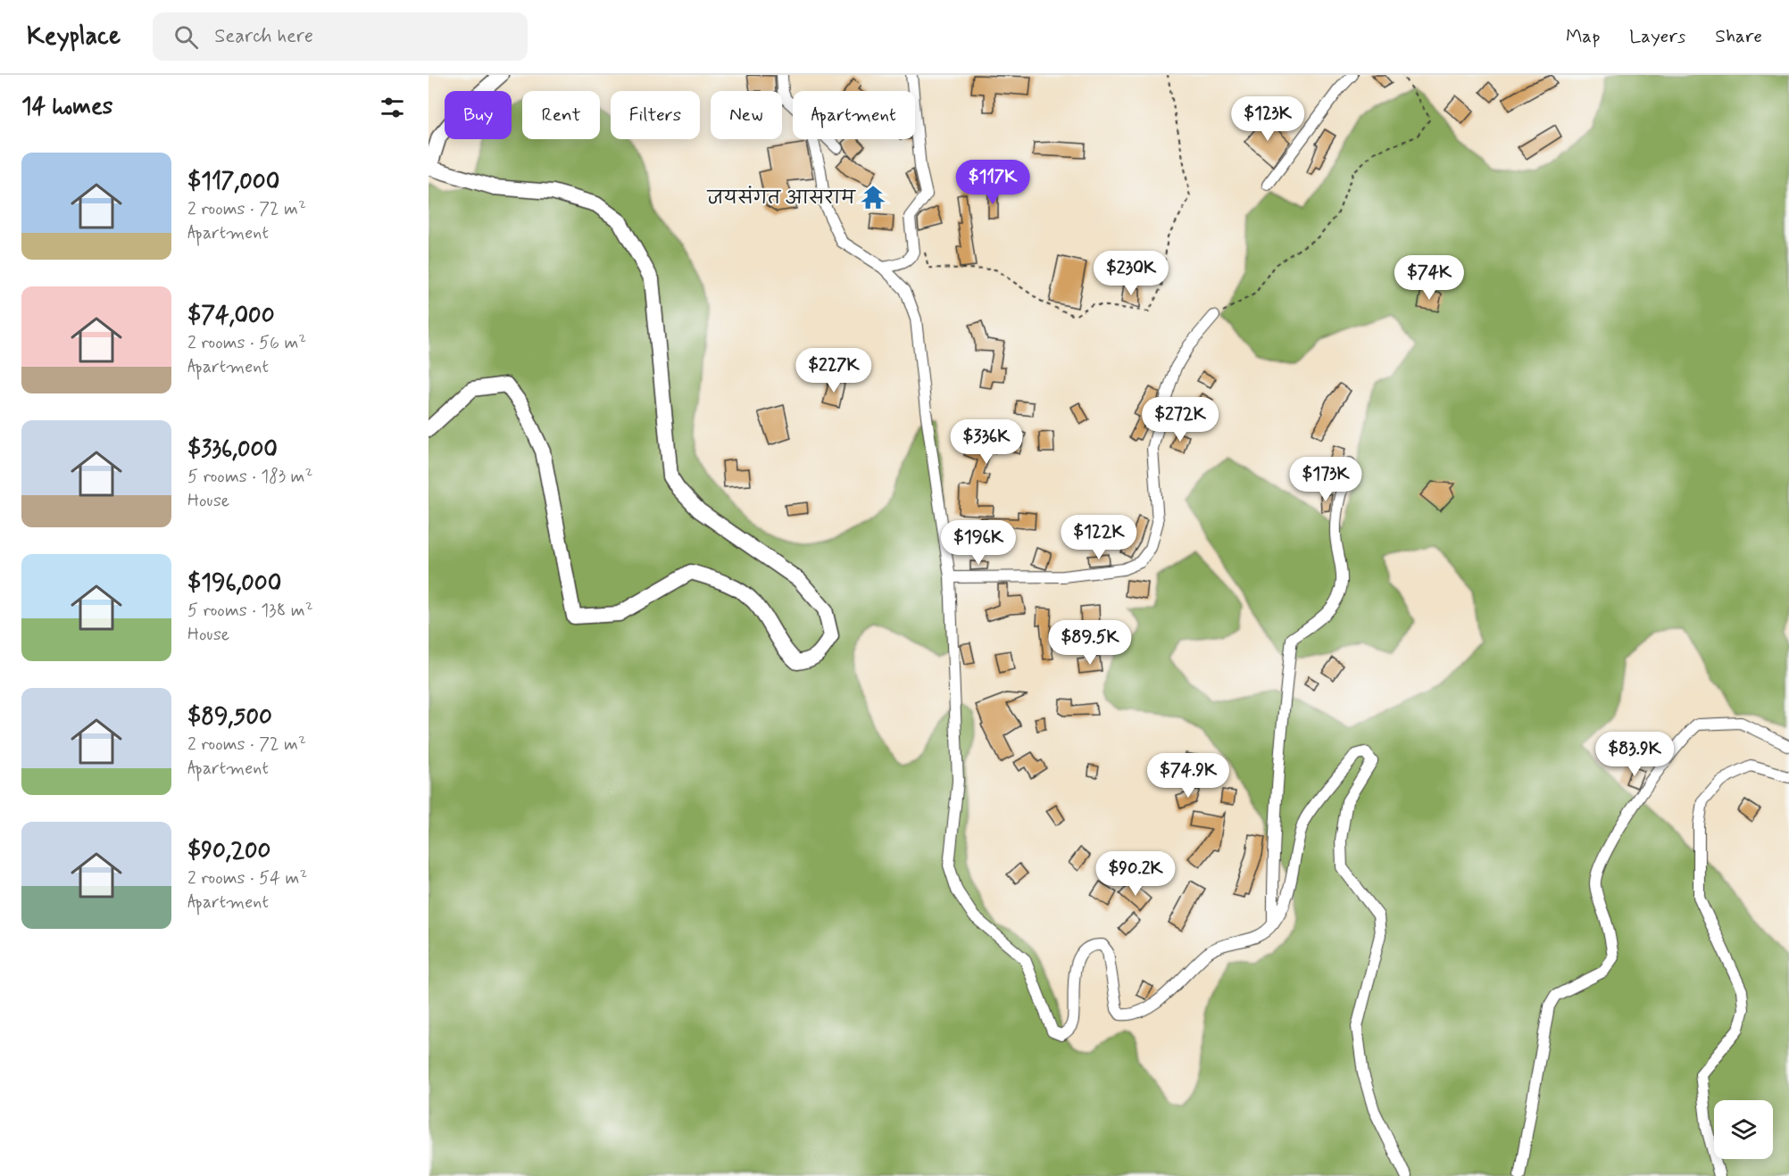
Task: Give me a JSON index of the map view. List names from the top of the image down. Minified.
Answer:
{"places":{"temple":["जयसंगत आसराम"]},"page":{"header":"Keyplace","search":"Search here","nav":["Map","Layers","Share"],"heading":"14 homes","chip":["Buy","Rent","Filters","New","Apartment"],"price":["$123K","$117K","$230K","$74K","$227K","$272K","$336K","$173K","$122K","$196K","$89.5K","$83.9K","$74.9K","$90.2K"],"list":[{"name":"$117,000","note":"2 rooms · 72 m² · Apartment"},{"name":"$74,000","note":"2 rooms · 56 m² · Apartment"},{"name":"$336,000","note":"5 rooms · 183 m² · House"},{"name":"$196,000","note":"5 rooms · 138 m² · House"},{"name":"$89,500","note":"2 rooms · 72 m² · Apartment"},{"name":"$90,200","note":"2 rooms · 54 m² · Apartment"}]}}
